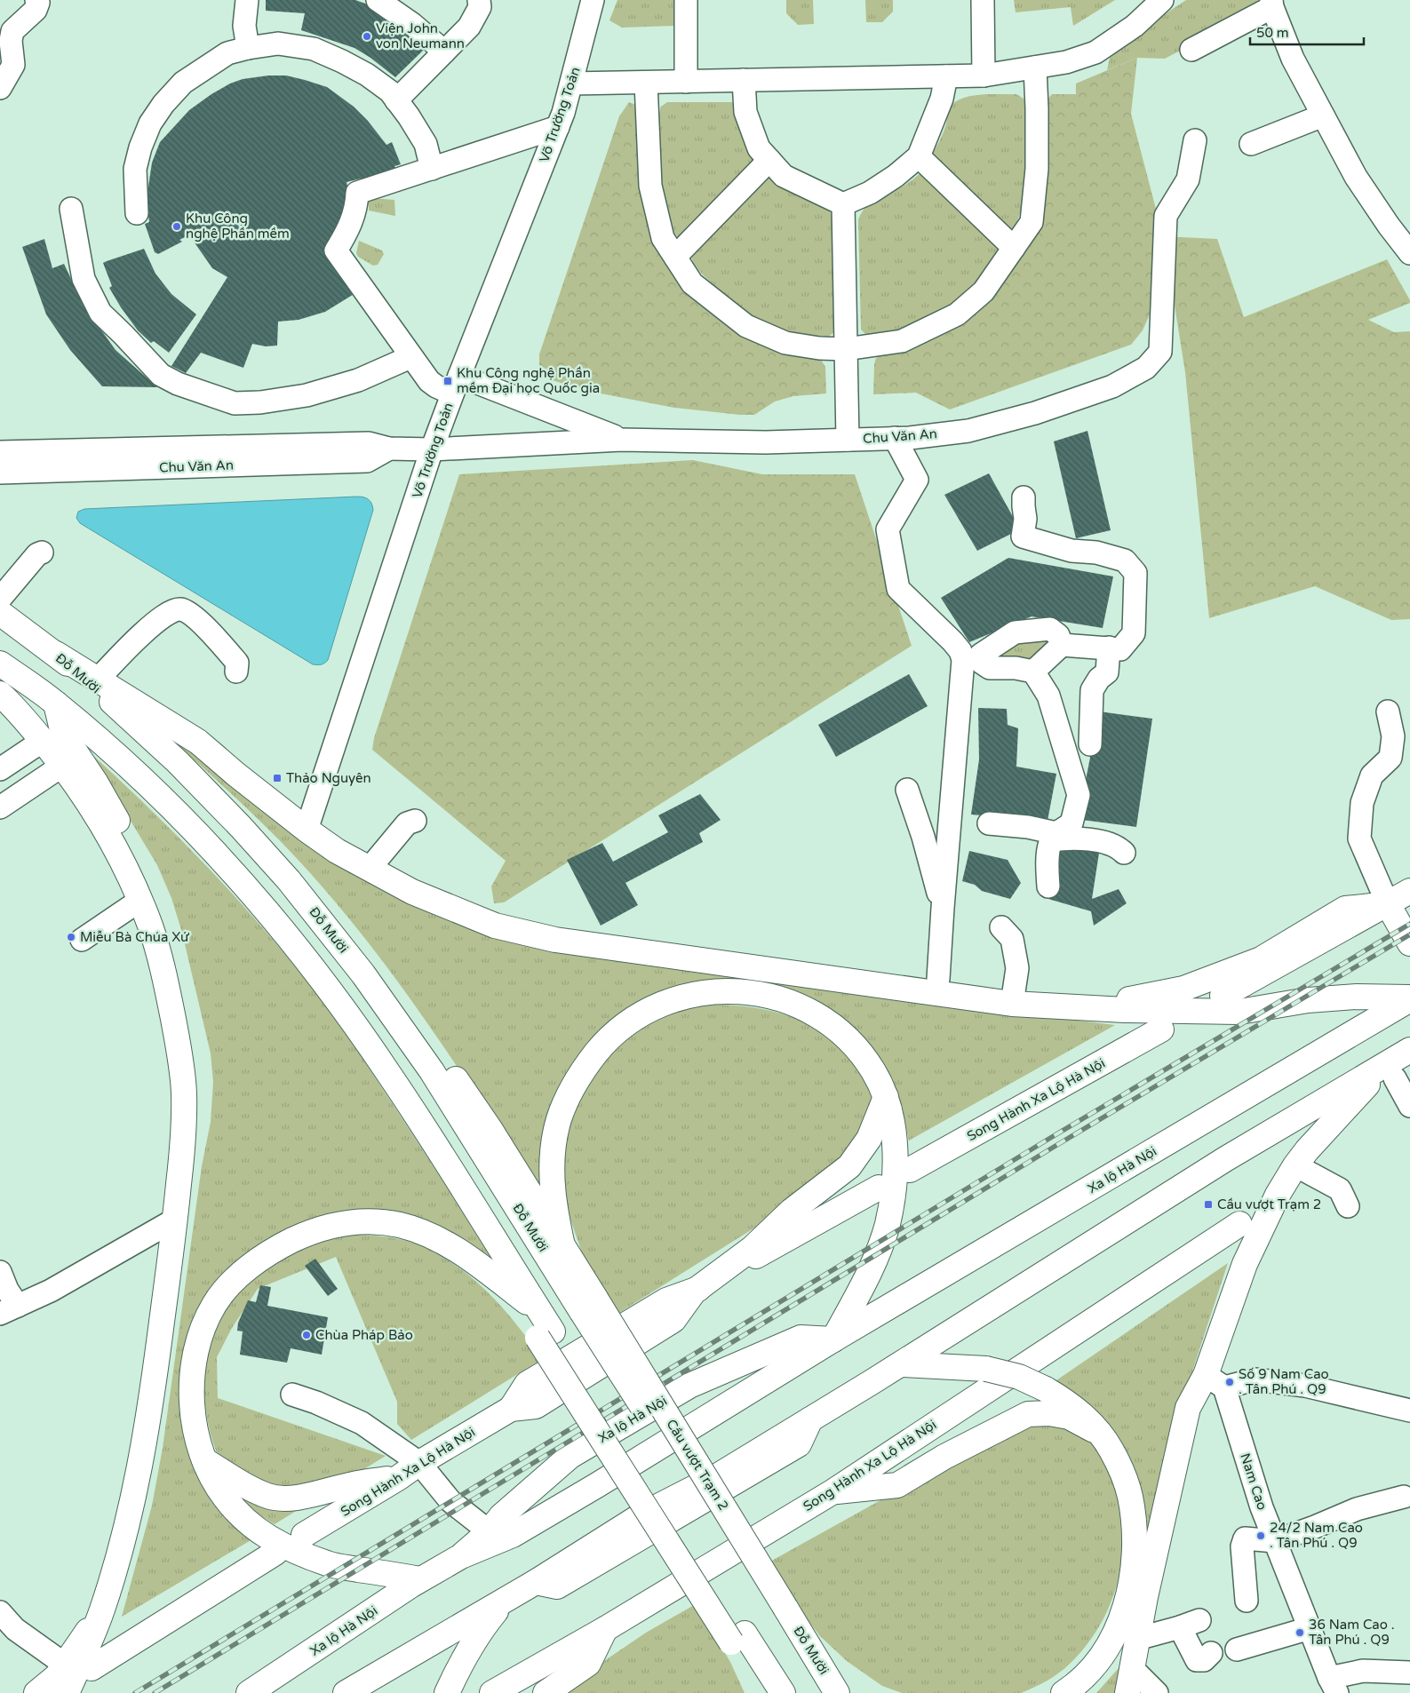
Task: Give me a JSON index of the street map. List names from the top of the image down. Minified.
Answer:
{"streets":{"main road":["Đỗ Mười","Song Hành Xa Lộ Hà Nội","Xa lộ Hà Nội","Cầu vượt Trạm 2"],"street":["Võ Trường Toản","Chu Văn An","Nam Cao"]},"crossings":[["Võ Trường Toản","Chu Văn An"],["Đỗ Mười","Cầu vượt Trạm 2"]],"places":{"other":["Viện John von Neumann","Khu Công nghệ Phần mềm","Miễu Bà Chúa Xứ","Chùa Pháp Bảo","Số 9 Nam Cao . Tân Phú . Q9","24/2 Nam Cao . Tân Phú . Q9","36 Nam Cao . Tân Phú . Q9"],"transit":["Khu Công nghệ Phần mềm Đại học Quốc gia","Thảo Nguyên","Cầu vượt Trạm 2"]},"scale_bar":"50 m"}
